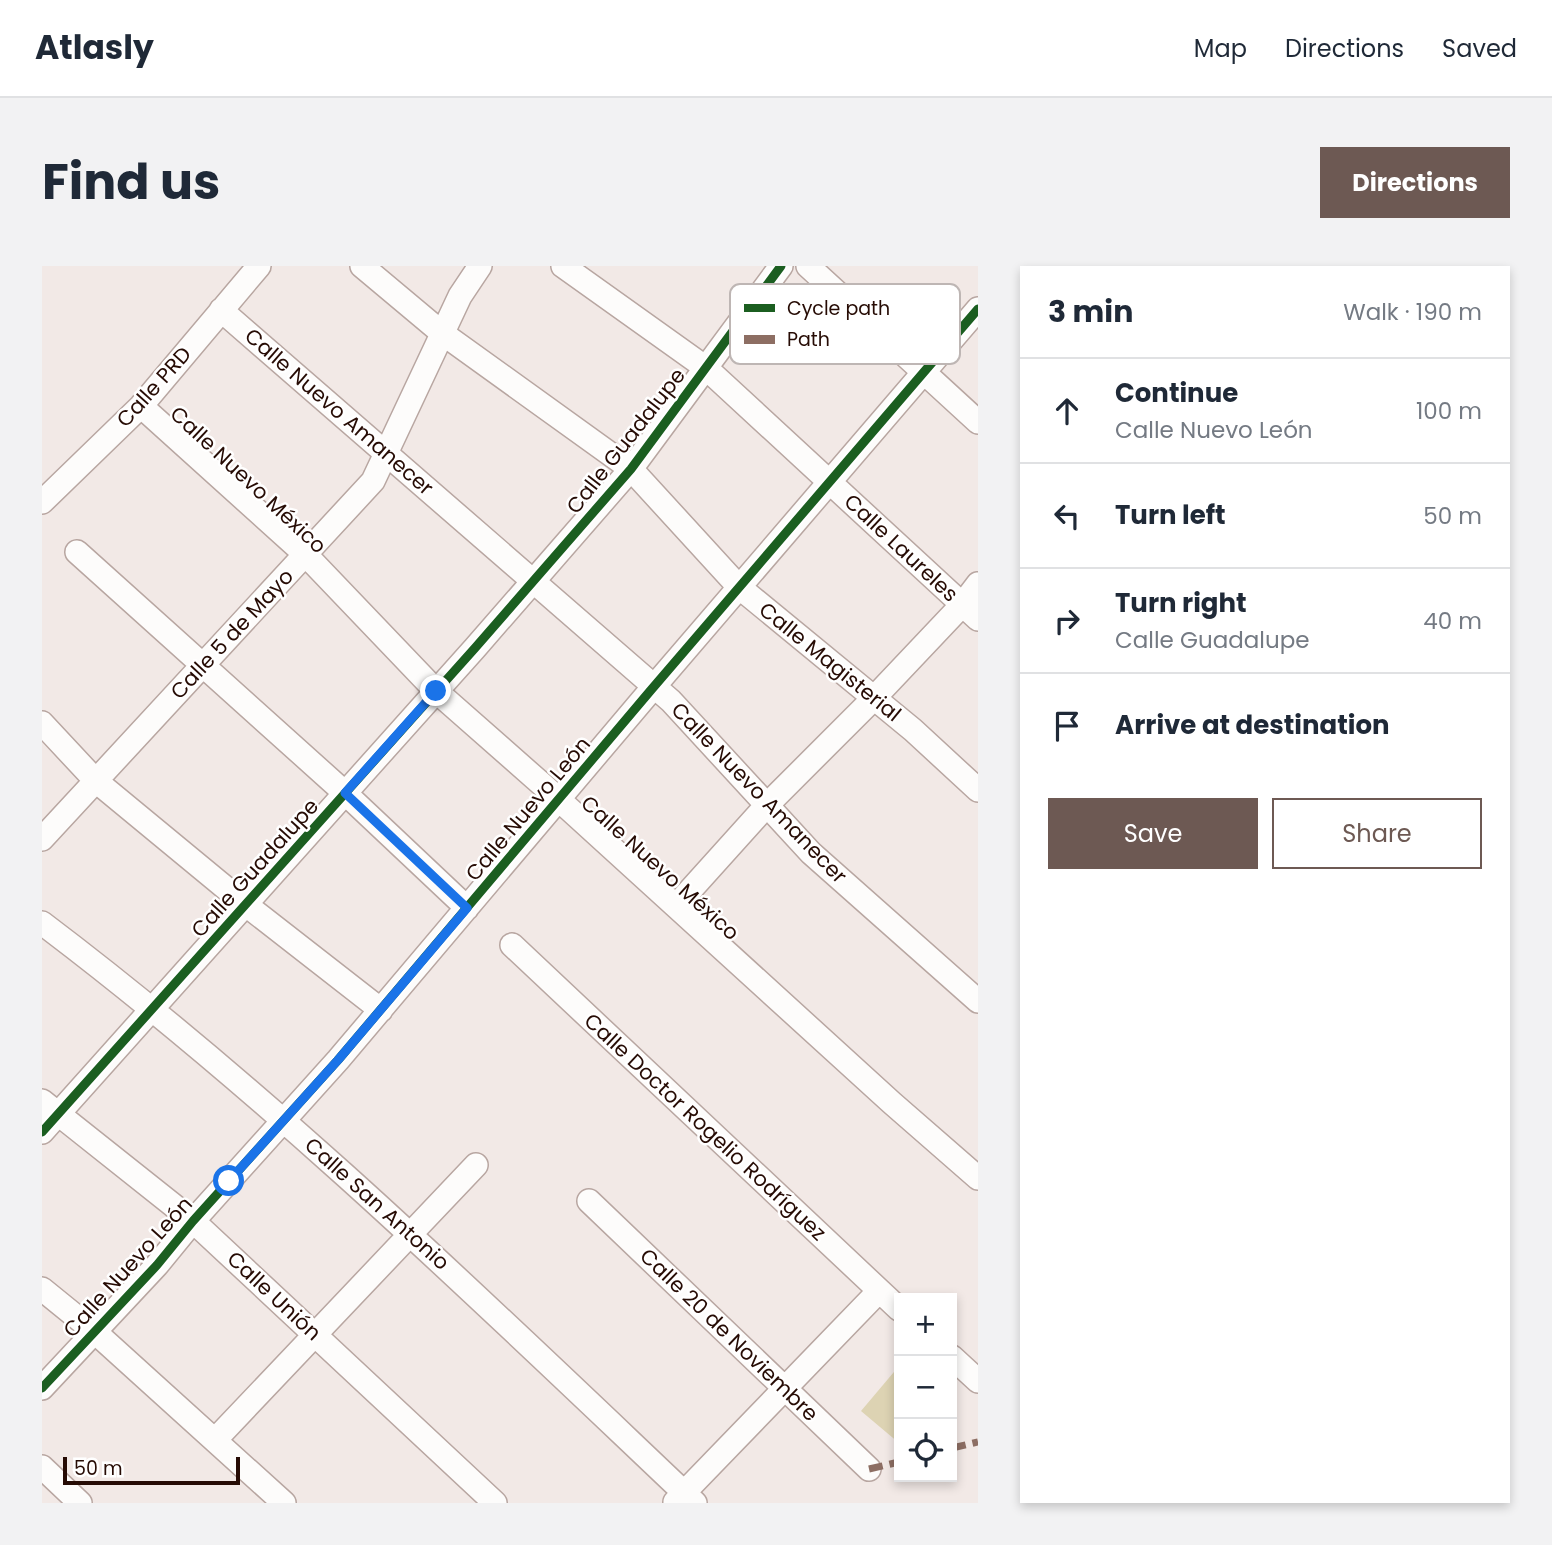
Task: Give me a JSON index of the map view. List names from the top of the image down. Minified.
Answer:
{"streets":{"street":["Calle PRD","Calle Nuevo Amanecer","Calle Guadalupe","Calle Nuevo México","Calle Laureles","Calle 5 de Mayo","Calle Magisterial","Calle Nuevo León","Calle Doctor Rogelio Rodríguez","Calle San Antonio","Calle Unión","Calle 20 de Noviembre"]},"crossings":[["Calle PRD","Calle Nuevo Amanecer"],["Calle PRD","Calle Nuevo México"],["Calle Nuevo Amanecer","Calle Guadalupe"],["Calle Nuevo Amanecer","Calle 5 de Mayo"],["Calle Nuevo Amanecer","Calle Nuevo León"],["Calle Guadalupe","Calle Nuevo México"],["Calle Guadalupe","Calle Laureles"],["Calle Guadalupe","Calle Magisterial"],["Calle Guadalupe","Calle San Antonio"],["Calle Guadalupe","Calle Unión"],["Calle Nuevo México","Calle 5 de Mayo"],["Calle Nuevo México","Calle Nuevo León"],["Calle Laureles","Calle Nuevo León"],["Calle 5 de Mayo","Calle Magisterial"],["Calle Magisterial","Calle Nuevo León"],["Calle Nuevo León","Calle San Antonio"],["Calle Nuevo León","Calle Unión"]],"legend":["Cycle path","Path"],"scale_bar":"50 m","page":{"header":"Atlasly","nav":["Map","Directions","Saved"],"title":"Find us","buttons":["Directions",["Save","Share"]],"heading":["3 min","Walk · 190 m"],"list":[["Continue","Calle Nuevo León","100 m"],["Turn left","50 m"],["Turn right","Calle Guadalupe","40 m"],"Arrive at destination"],"map_buttons":["+","−"],"scale":"50 m"}}
